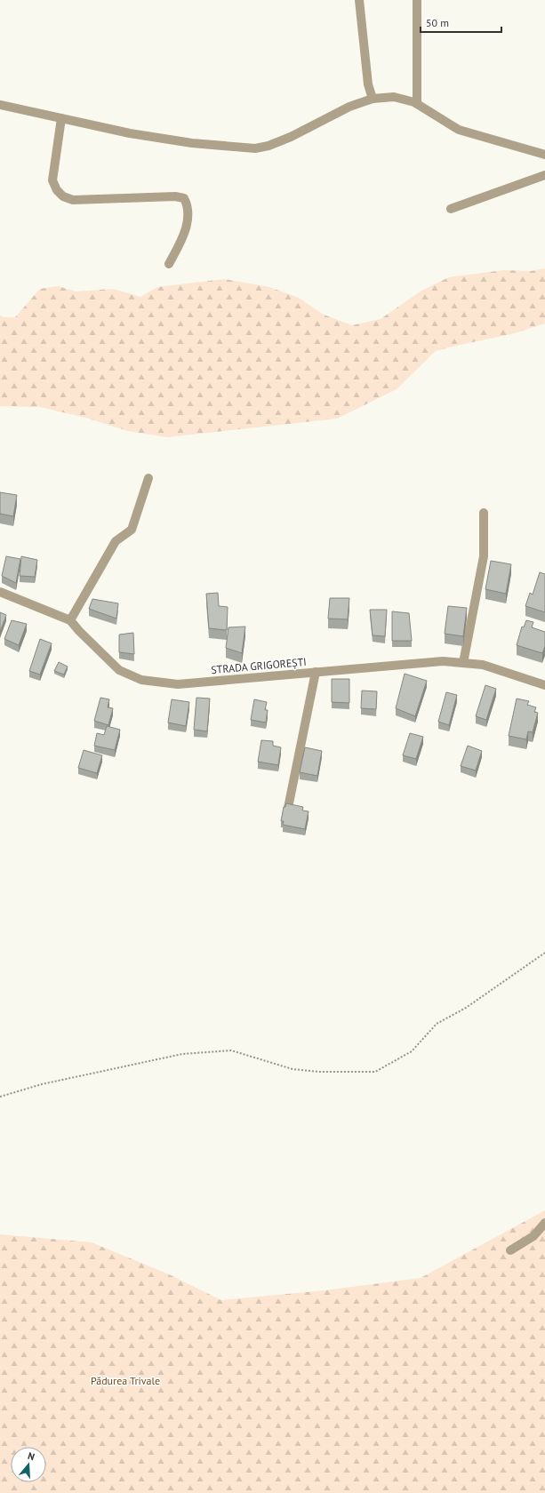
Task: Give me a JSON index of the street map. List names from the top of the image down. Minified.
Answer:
{"streets":{"street":["STRADA GRIGOREȘTI"]},"parks":["Pădurea Trivale"],"scale_bar":"50 m","north":"top"}
